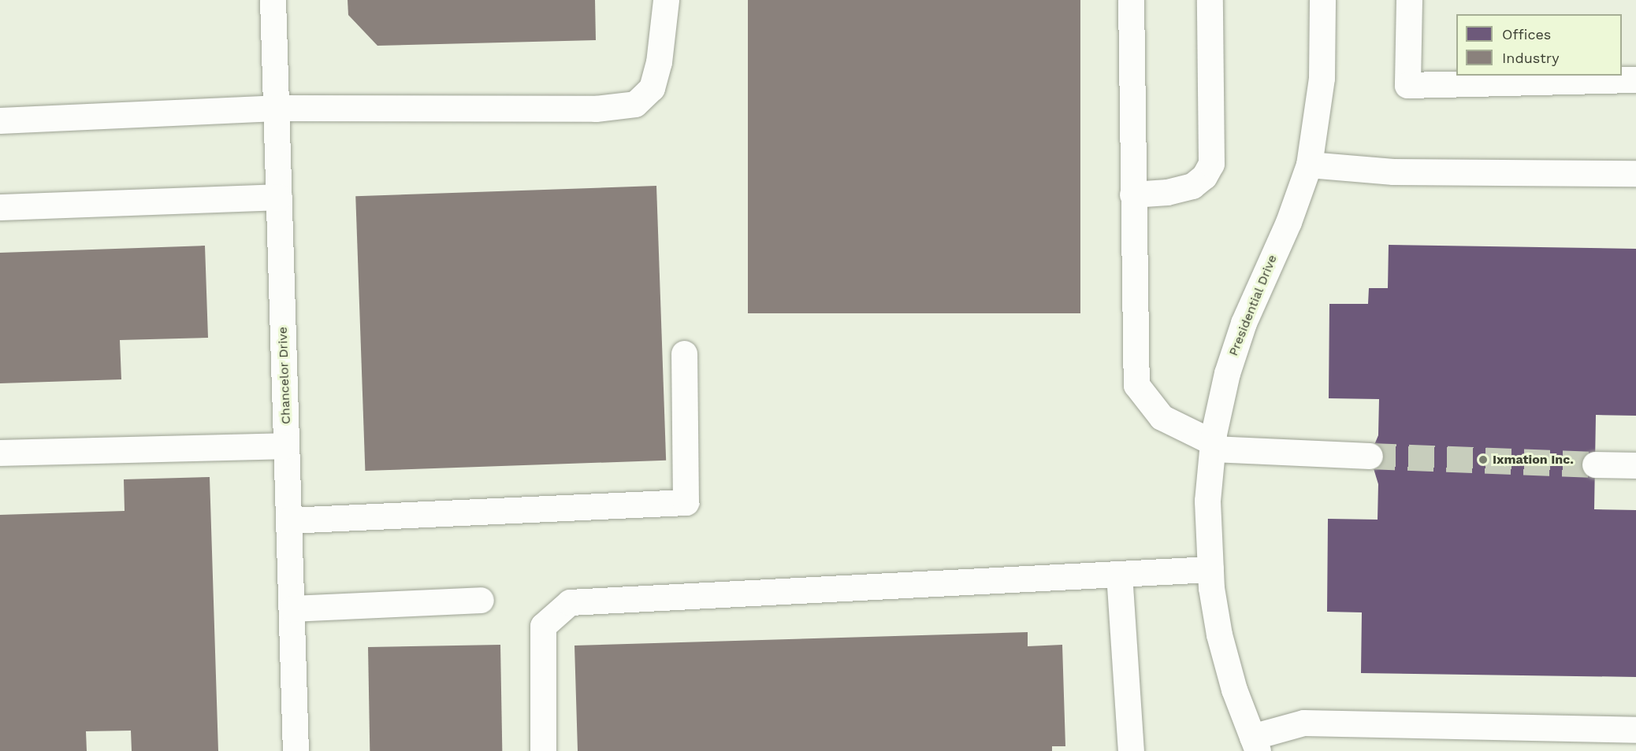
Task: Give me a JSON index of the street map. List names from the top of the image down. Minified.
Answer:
{"streets":{"street":["Presidential Drive","Chancelor Drive"]},"places":["Ixmation Inc."],"legend":["Offices","Industry"]}
